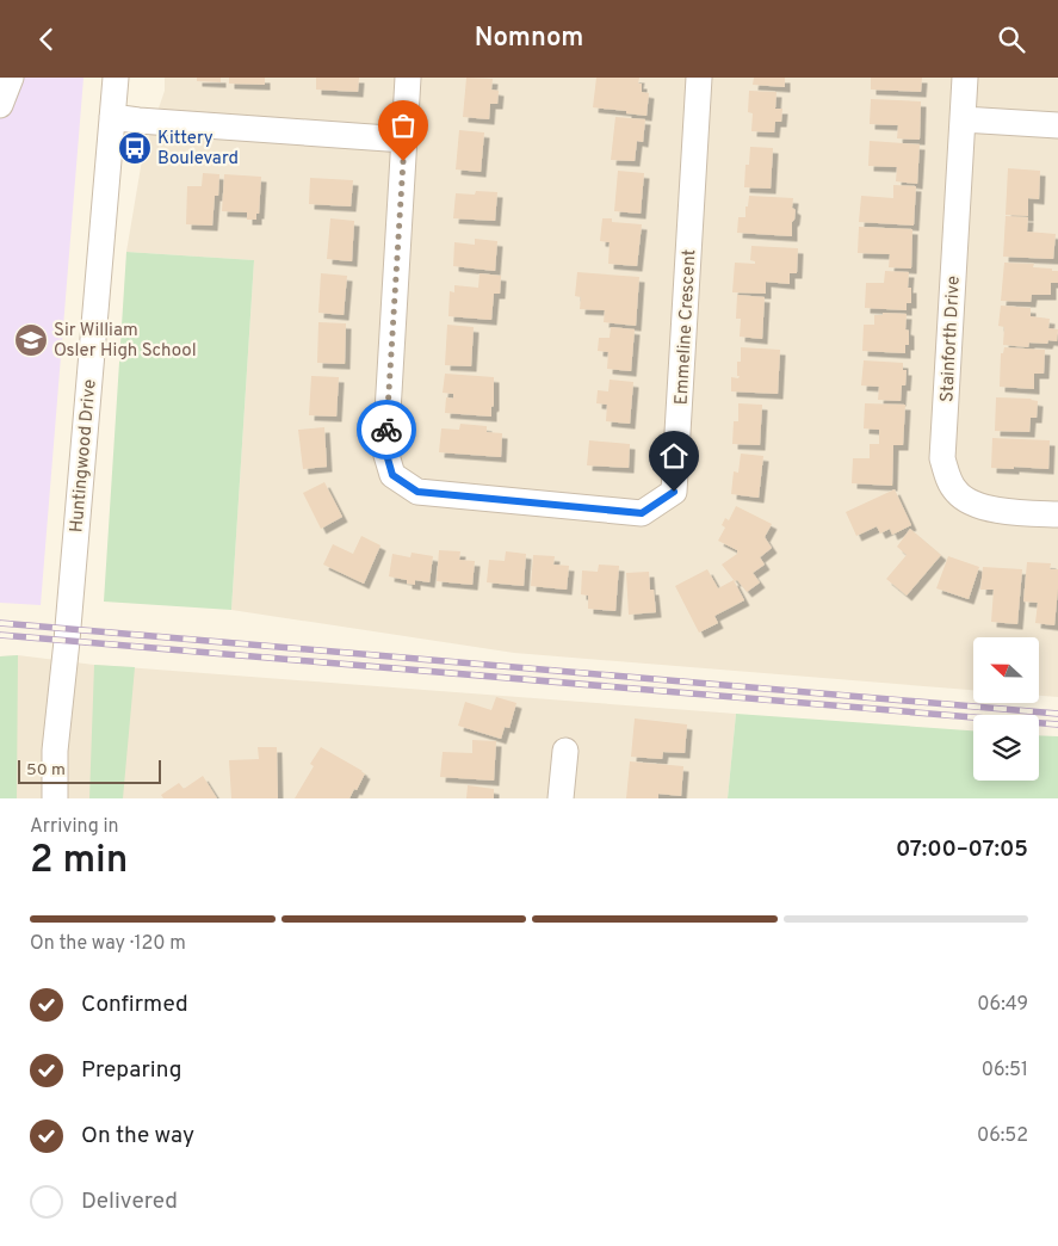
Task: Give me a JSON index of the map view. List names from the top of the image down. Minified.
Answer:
{"streets":{"street":["Emmeline Crescent","Stainforth Drive","Huntingwood Drive"]},"places":{"bus stop":["Kittery Boulevard"],"school or university":["Sir William Osler High School"]},"scale_bar":"50 m","north":"left","page":{"header":"Nomnom","scale":"50 m","heading":["2 min","Arriving in","07:00–07:05"],"bar":"On the way · 120 m","list":[["Confirmed","06:49"],["Preparing","06:51"],["On the way","06:52"],"Delivered"]}}
